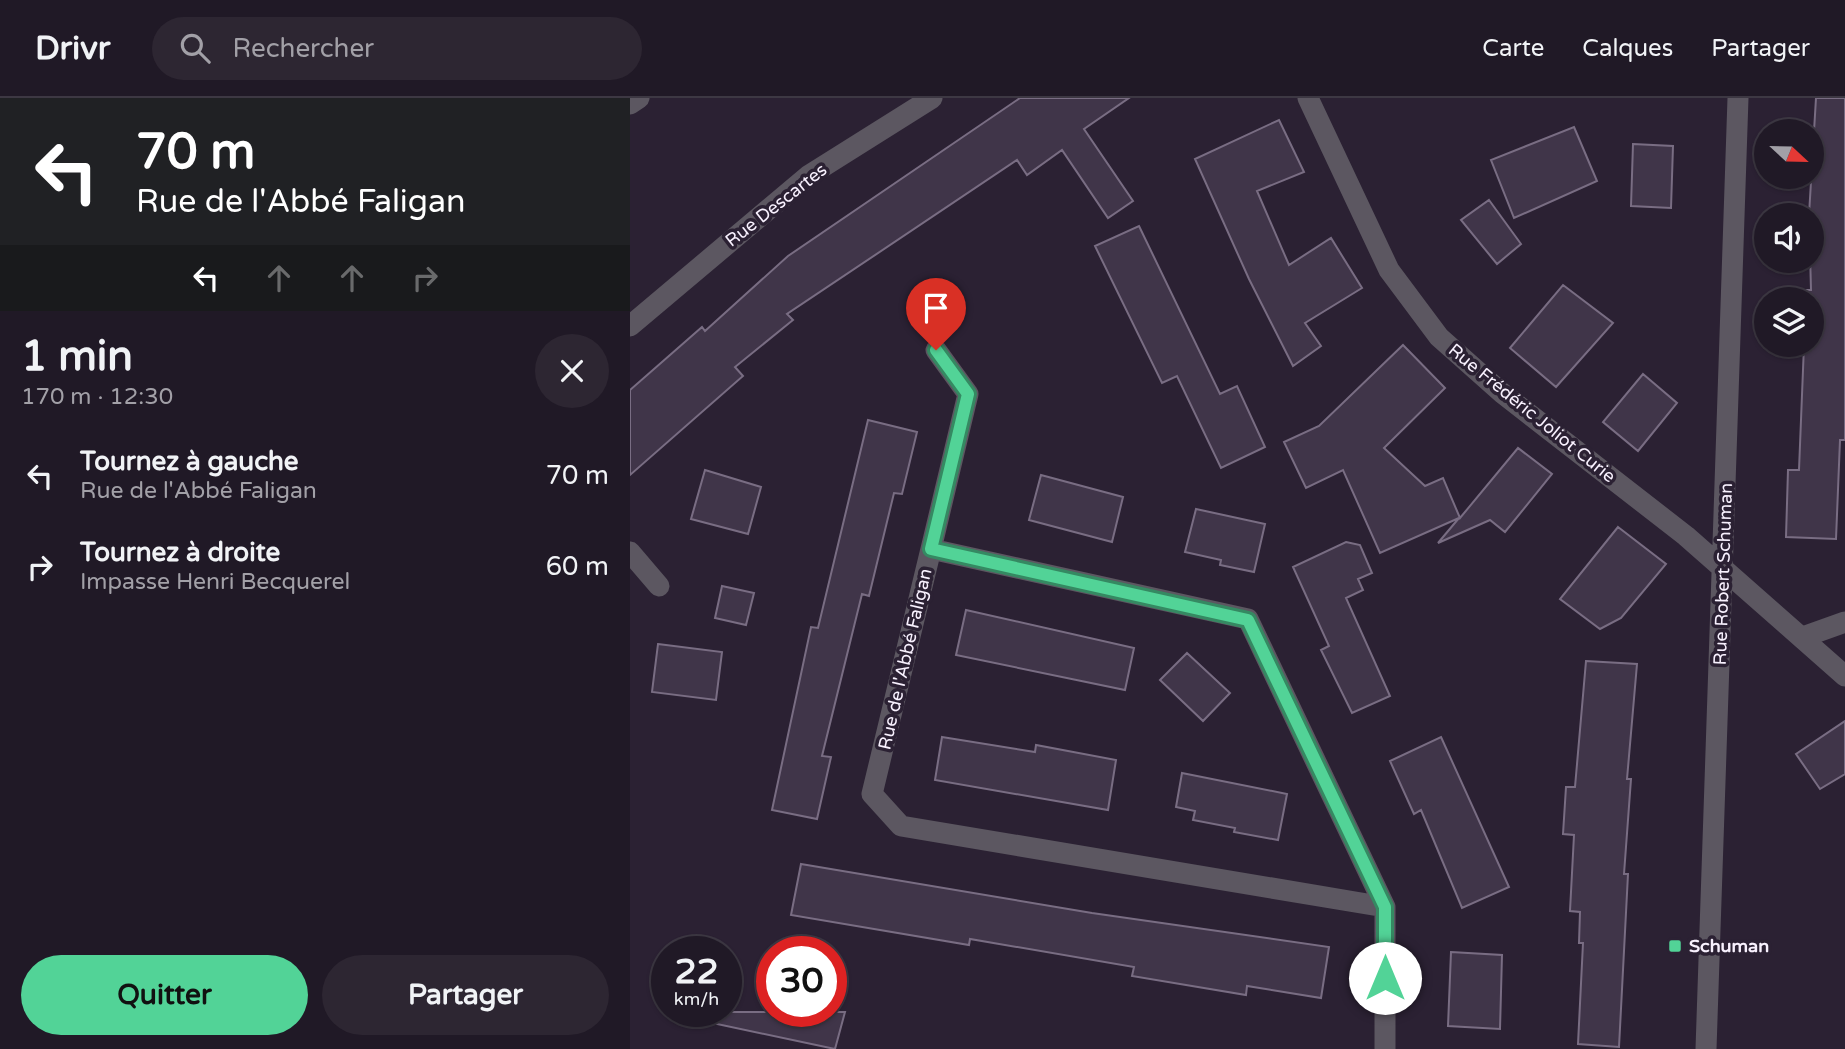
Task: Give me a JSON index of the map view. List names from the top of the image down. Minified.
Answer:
{"streets":{"street":["Rue Descartes","Rue Frédéric Joliot Curie","Rue Robert Schuman","Rue de l'Abbé Faligan"]},"crossings":[["Rue Frédéric Joliot Curie","Rue Robert Schuman"]],"places":{"transit":["Schuman"]},"north":"right","page":{"header":"Drivr","search":"Rechercher","nav":["Carte","Calques","Partager"],"turn":["70 m","Rue de l'Abbé Faligan"],"heading":["1 min","170 m · 12:30"],"list":[{"name":"Tournez à gauche","note":"Rue de l'Abbé Faligan","value":"70 m"},{"name":"Tournez à droite","note":"Impasse Henri Becquerel","value":"60 m"}],"speed":"22 km/h","limit":"30","buttons":["Quitter","Partager"]}}
